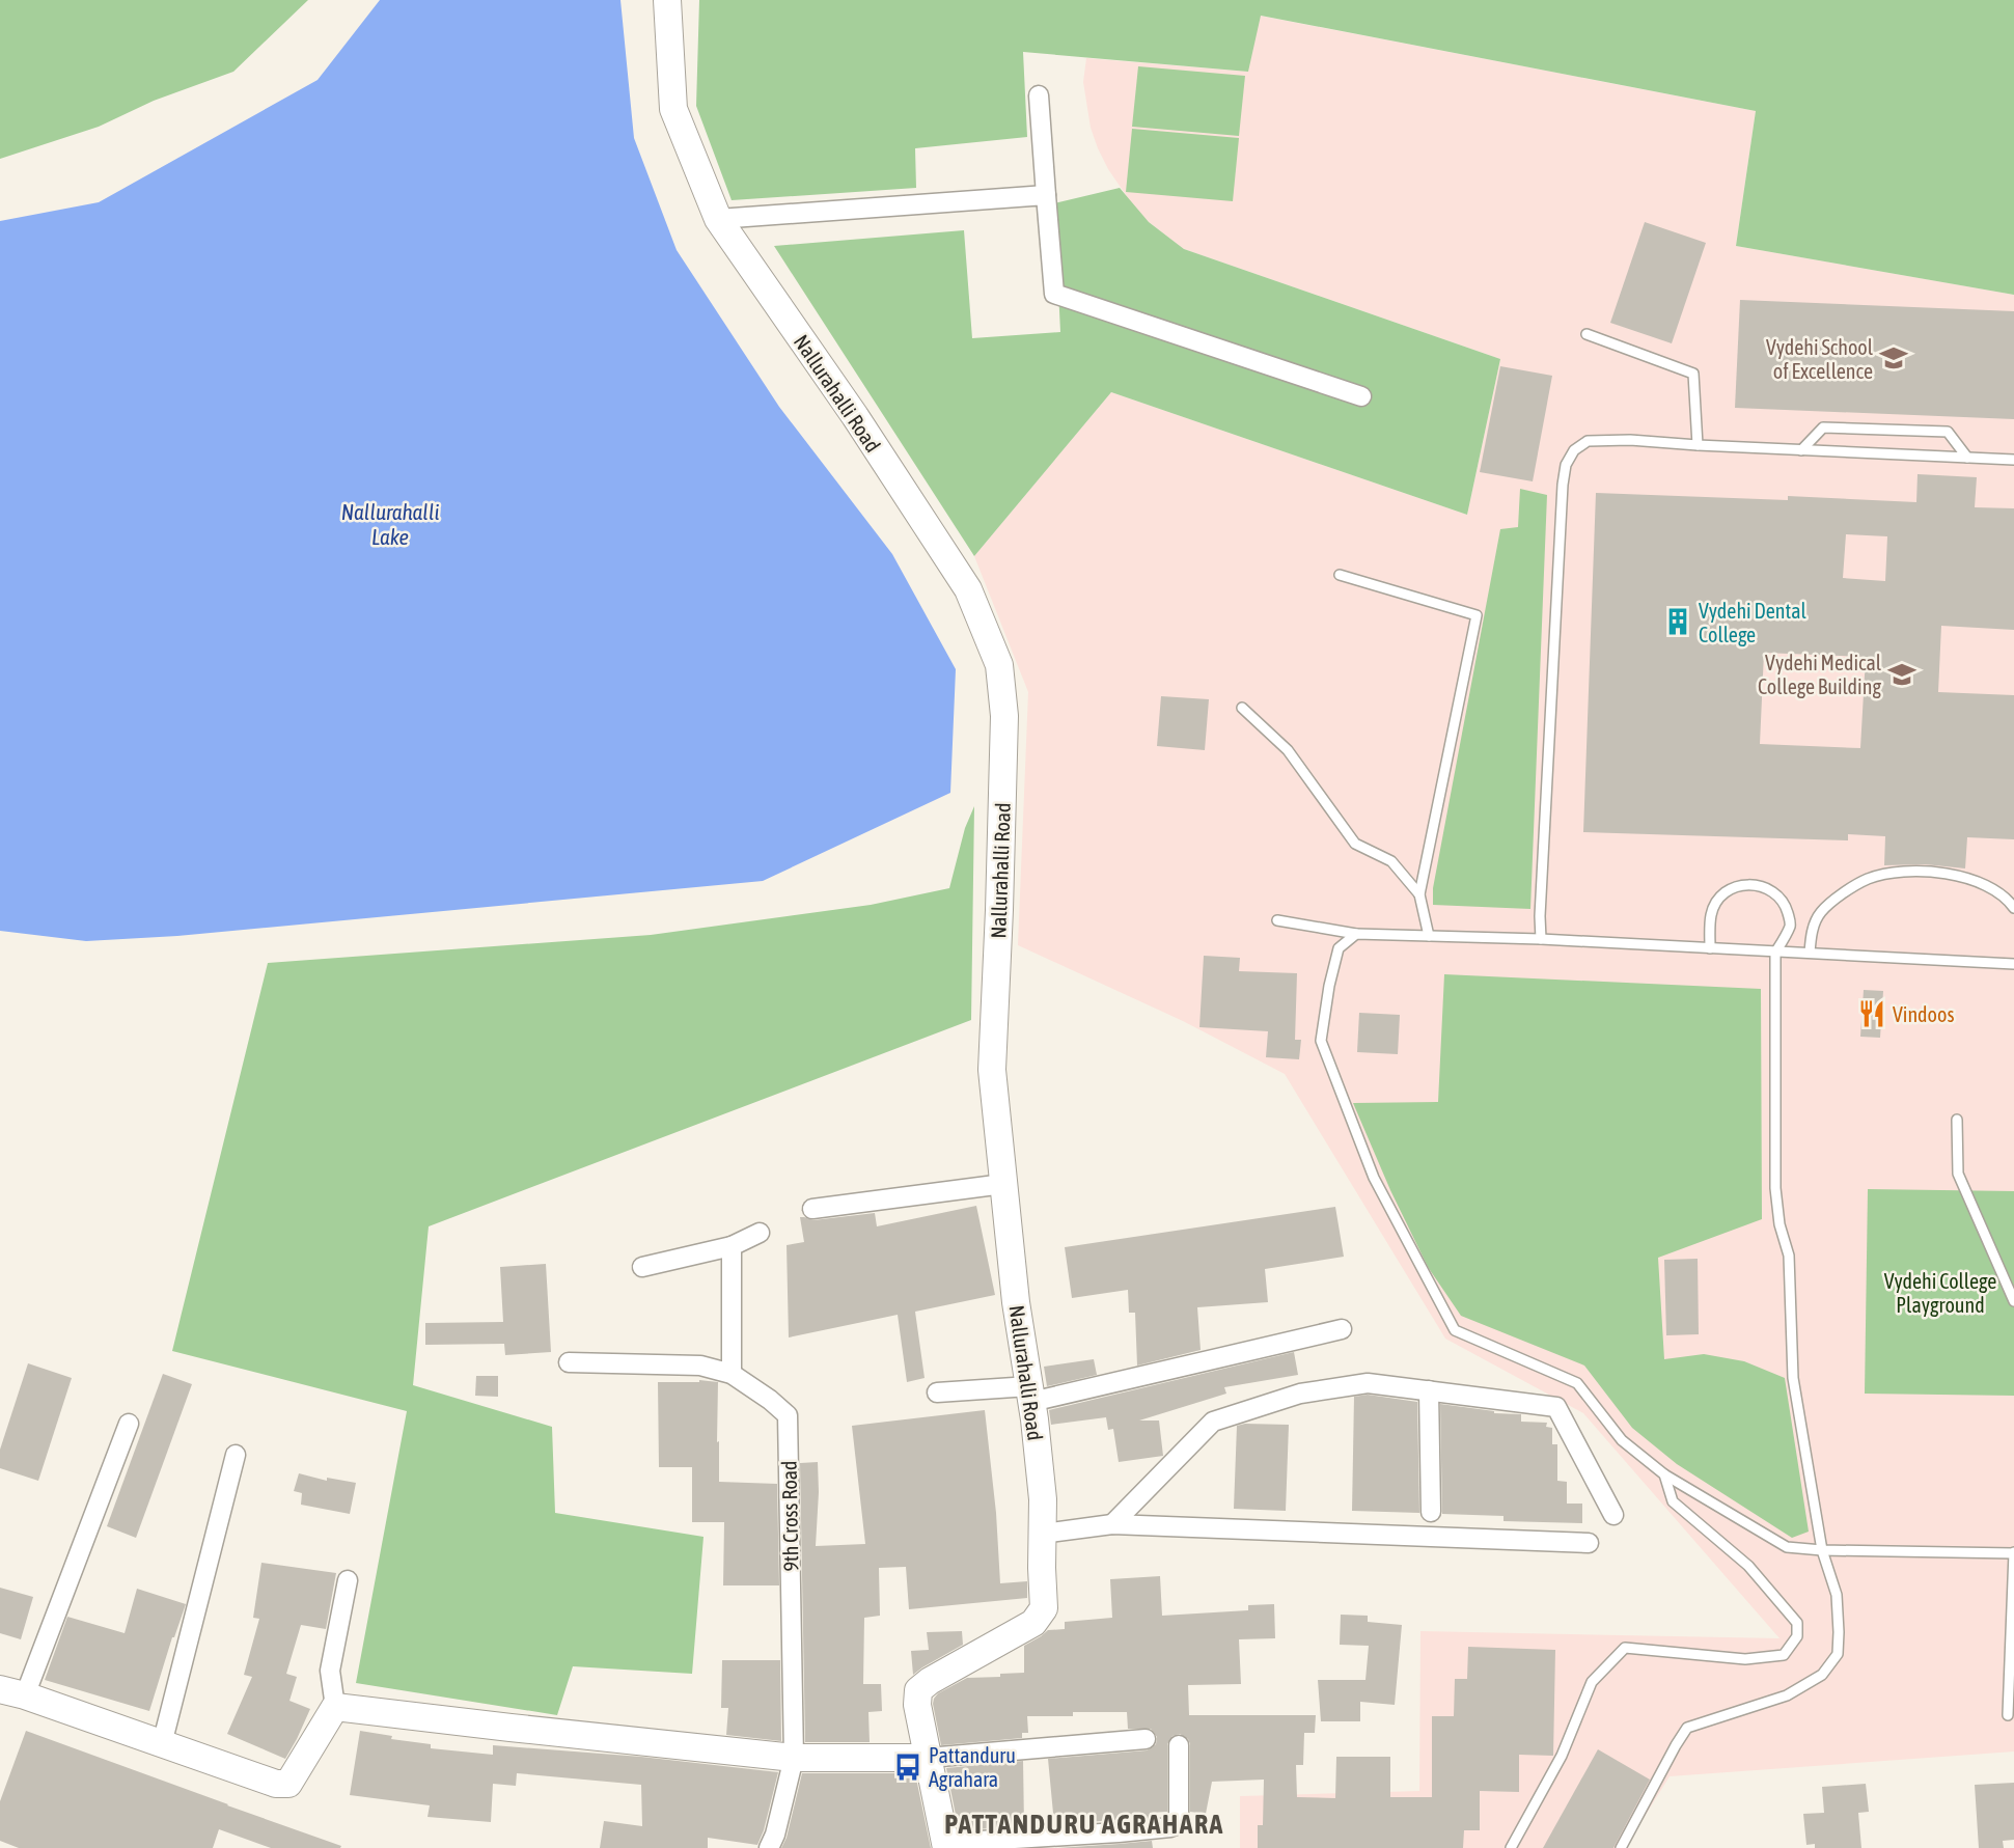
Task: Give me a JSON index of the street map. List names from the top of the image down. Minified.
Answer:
{"streets":{"street":["Nallurahalli Road","9th Cross Road"]},"districts":["PATTANDURU AGRAHARA"],"water":["Nallurahalli Lake"],"parks":["Vydehi College Playground"],"places":{"school or university":["Vydehi School of Excellence","Vydehi Medical College Building"],"building":["Vydehi Dental College"],"restaurant":["Vindoos"],"bus stop":["Pattanduru Agrahara"]}}
